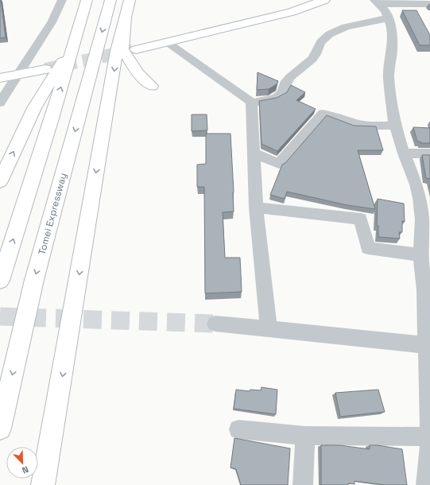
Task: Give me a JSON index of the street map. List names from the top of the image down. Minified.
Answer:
{"streets":{"main road":["Tomei Expressway"]},"north":"bottom right"}
